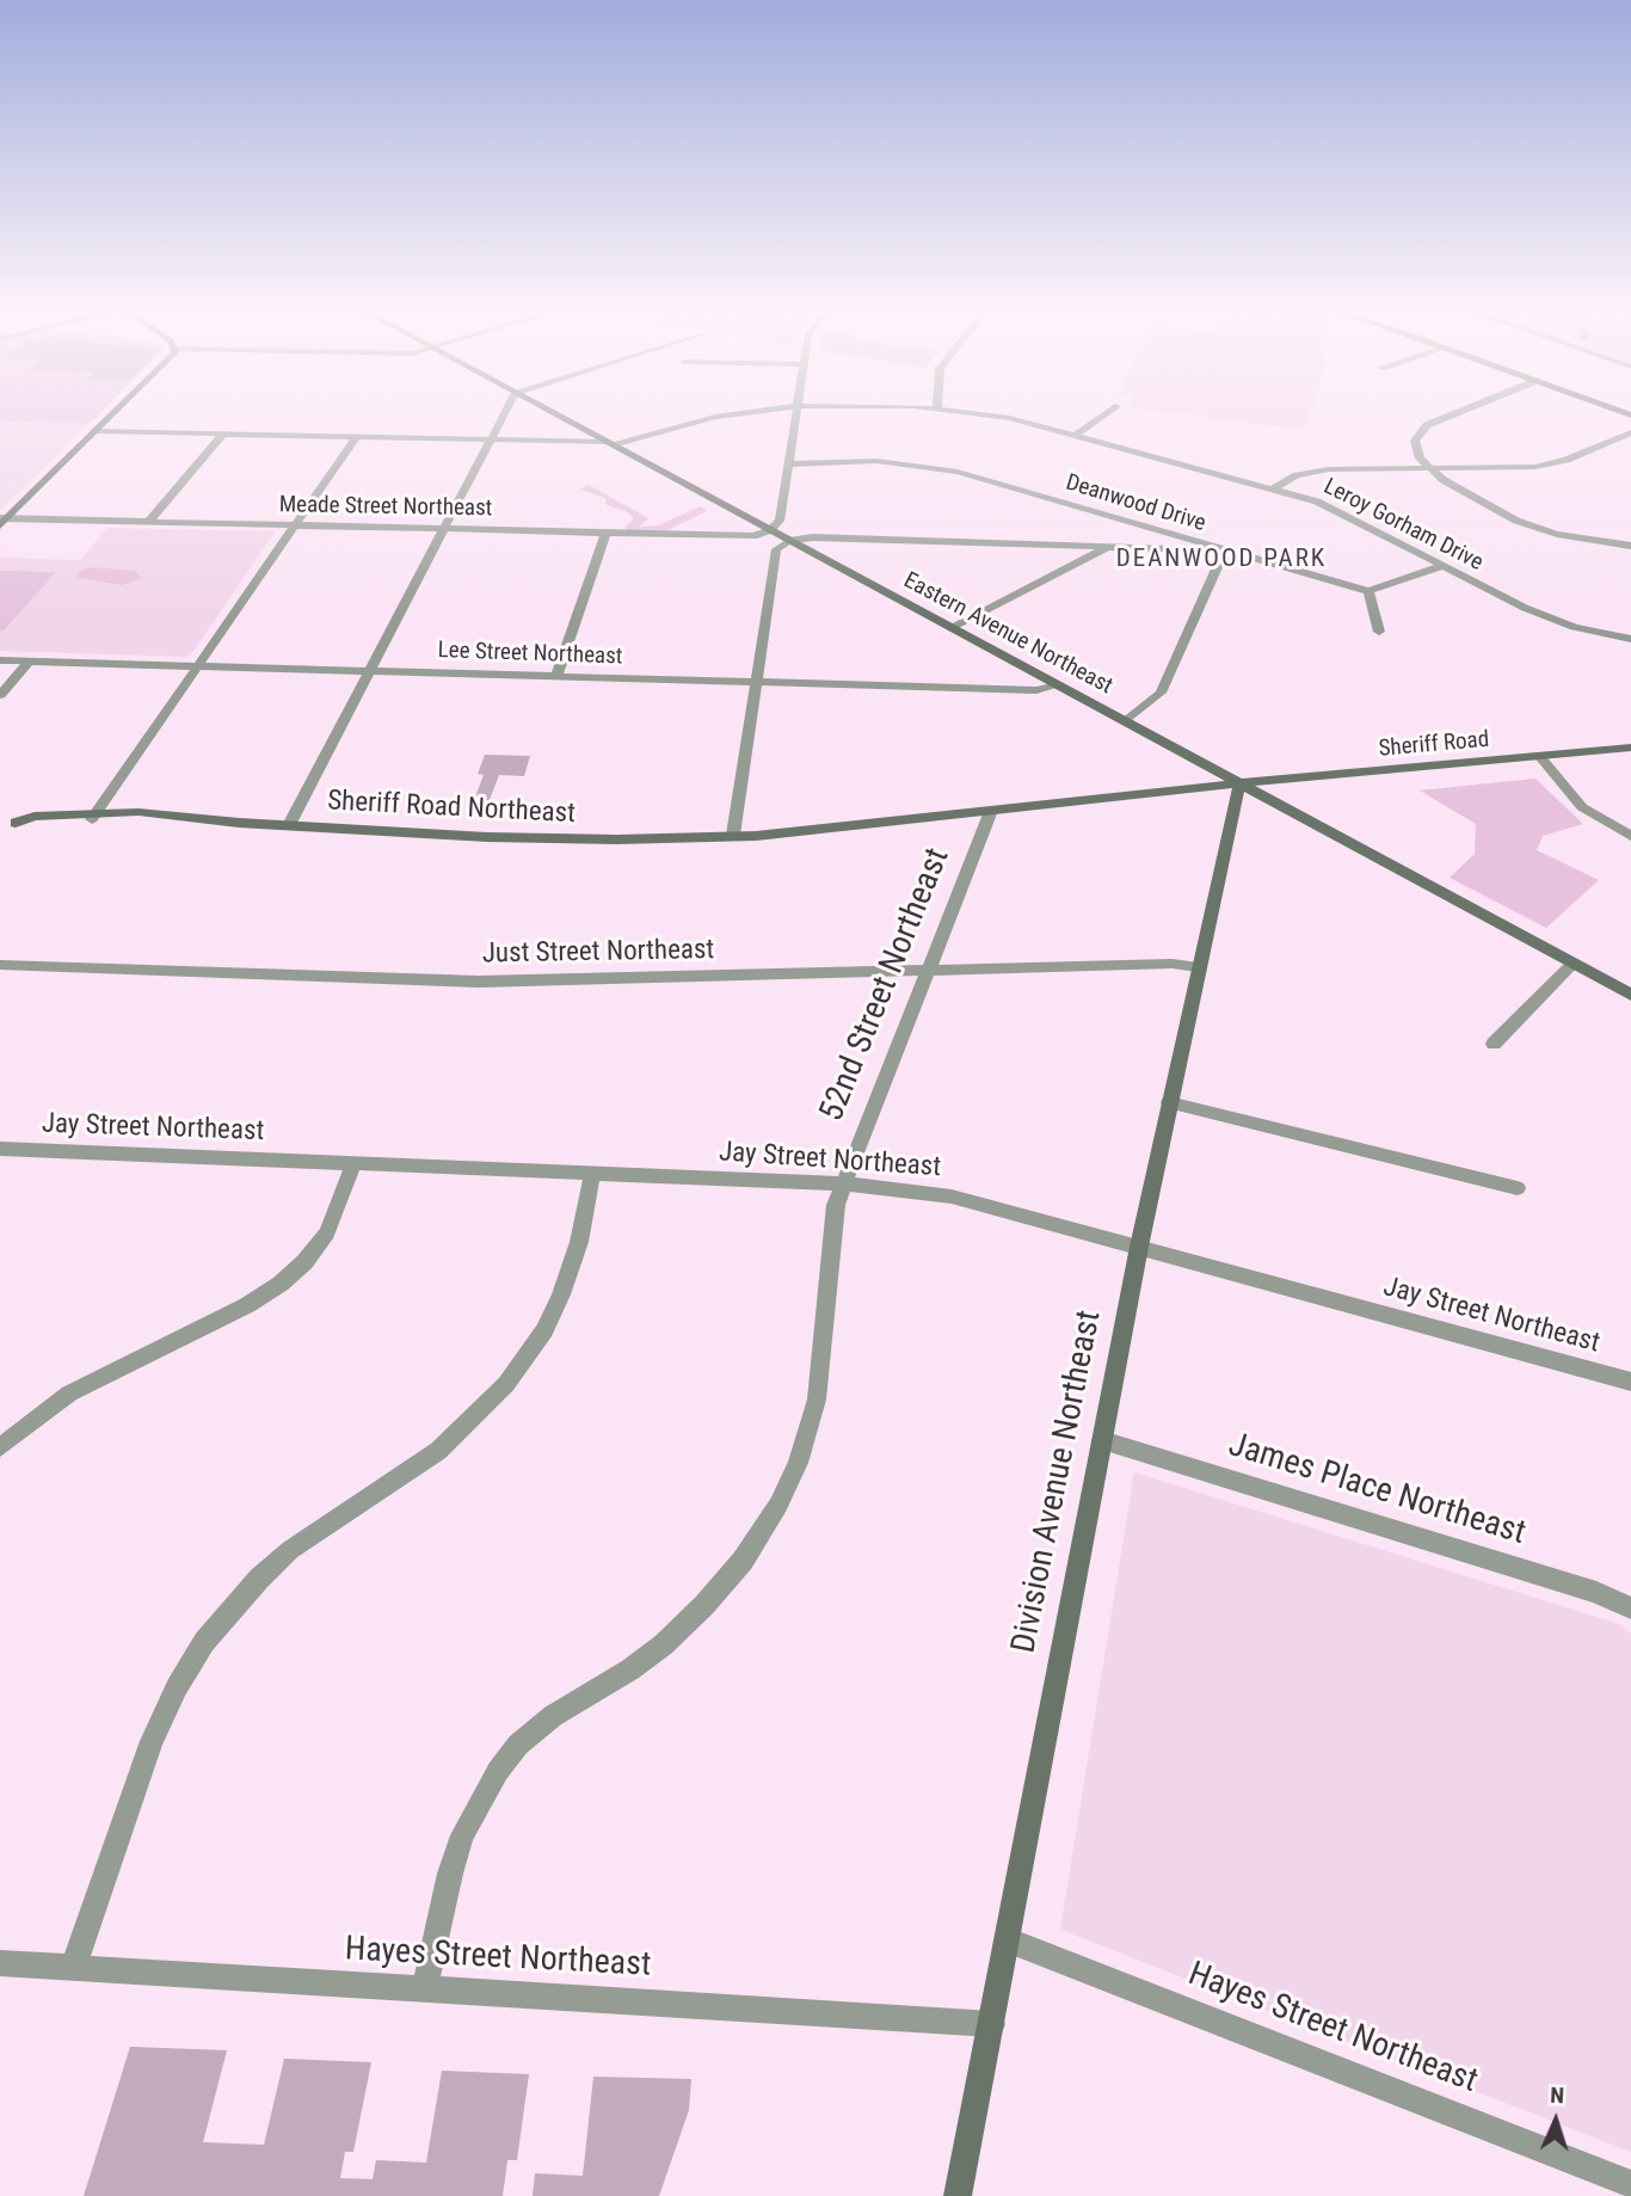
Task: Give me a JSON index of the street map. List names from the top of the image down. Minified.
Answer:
{"streets":{"main road":["Eastern Avenue Northeast","Sheriff Road","Sheriff Road Northeast","Division Avenue Northeast"],"street":["Deanwood Drive","Meade Street Northeast","Leroy Gorham Drive","Lee Street Northeast","Just Street Northeast","52nd Street Northeast","Jay Street Northeast","James Place Northeast","Hayes Street Northeast"]},"crossings":[["Meade Street Northeast","Eastern Avenue Northeast"],["Leroy Gorham Drive","Eastern Avenue Northeast"],["Eastern Avenue Northeast","Lee Street Northeast"],["Eastern Avenue Northeast","Sheriff Road"],["Eastern Avenue Northeast","Sheriff Road Northeast"],["Eastern Avenue Northeast","Division Avenue Northeast"],["Sheriff Road","Sheriff Road Northeast"],["Sheriff Road","Division Avenue Northeast"],["Sheriff Road Northeast","52nd Street Northeast"],["Sheriff Road Northeast","Division Avenue Northeast"],["Just Street Northeast","52nd Street Northeast"],["Just Street Northeast","Division Avenue Northeast"],["52nd Street Northeast","Jay Street Northeast"],["52nd Street Northeast","Hayes Street Northeast"],["Jay Street Northeast","Division Avenue Northeast"],["Division Avenue Northeast","James Place Northeast"],["Division Avenue Northeast","Hayes Street Northeast"]],"districts":["DEANWOOD PARK"],"north":"top"}
